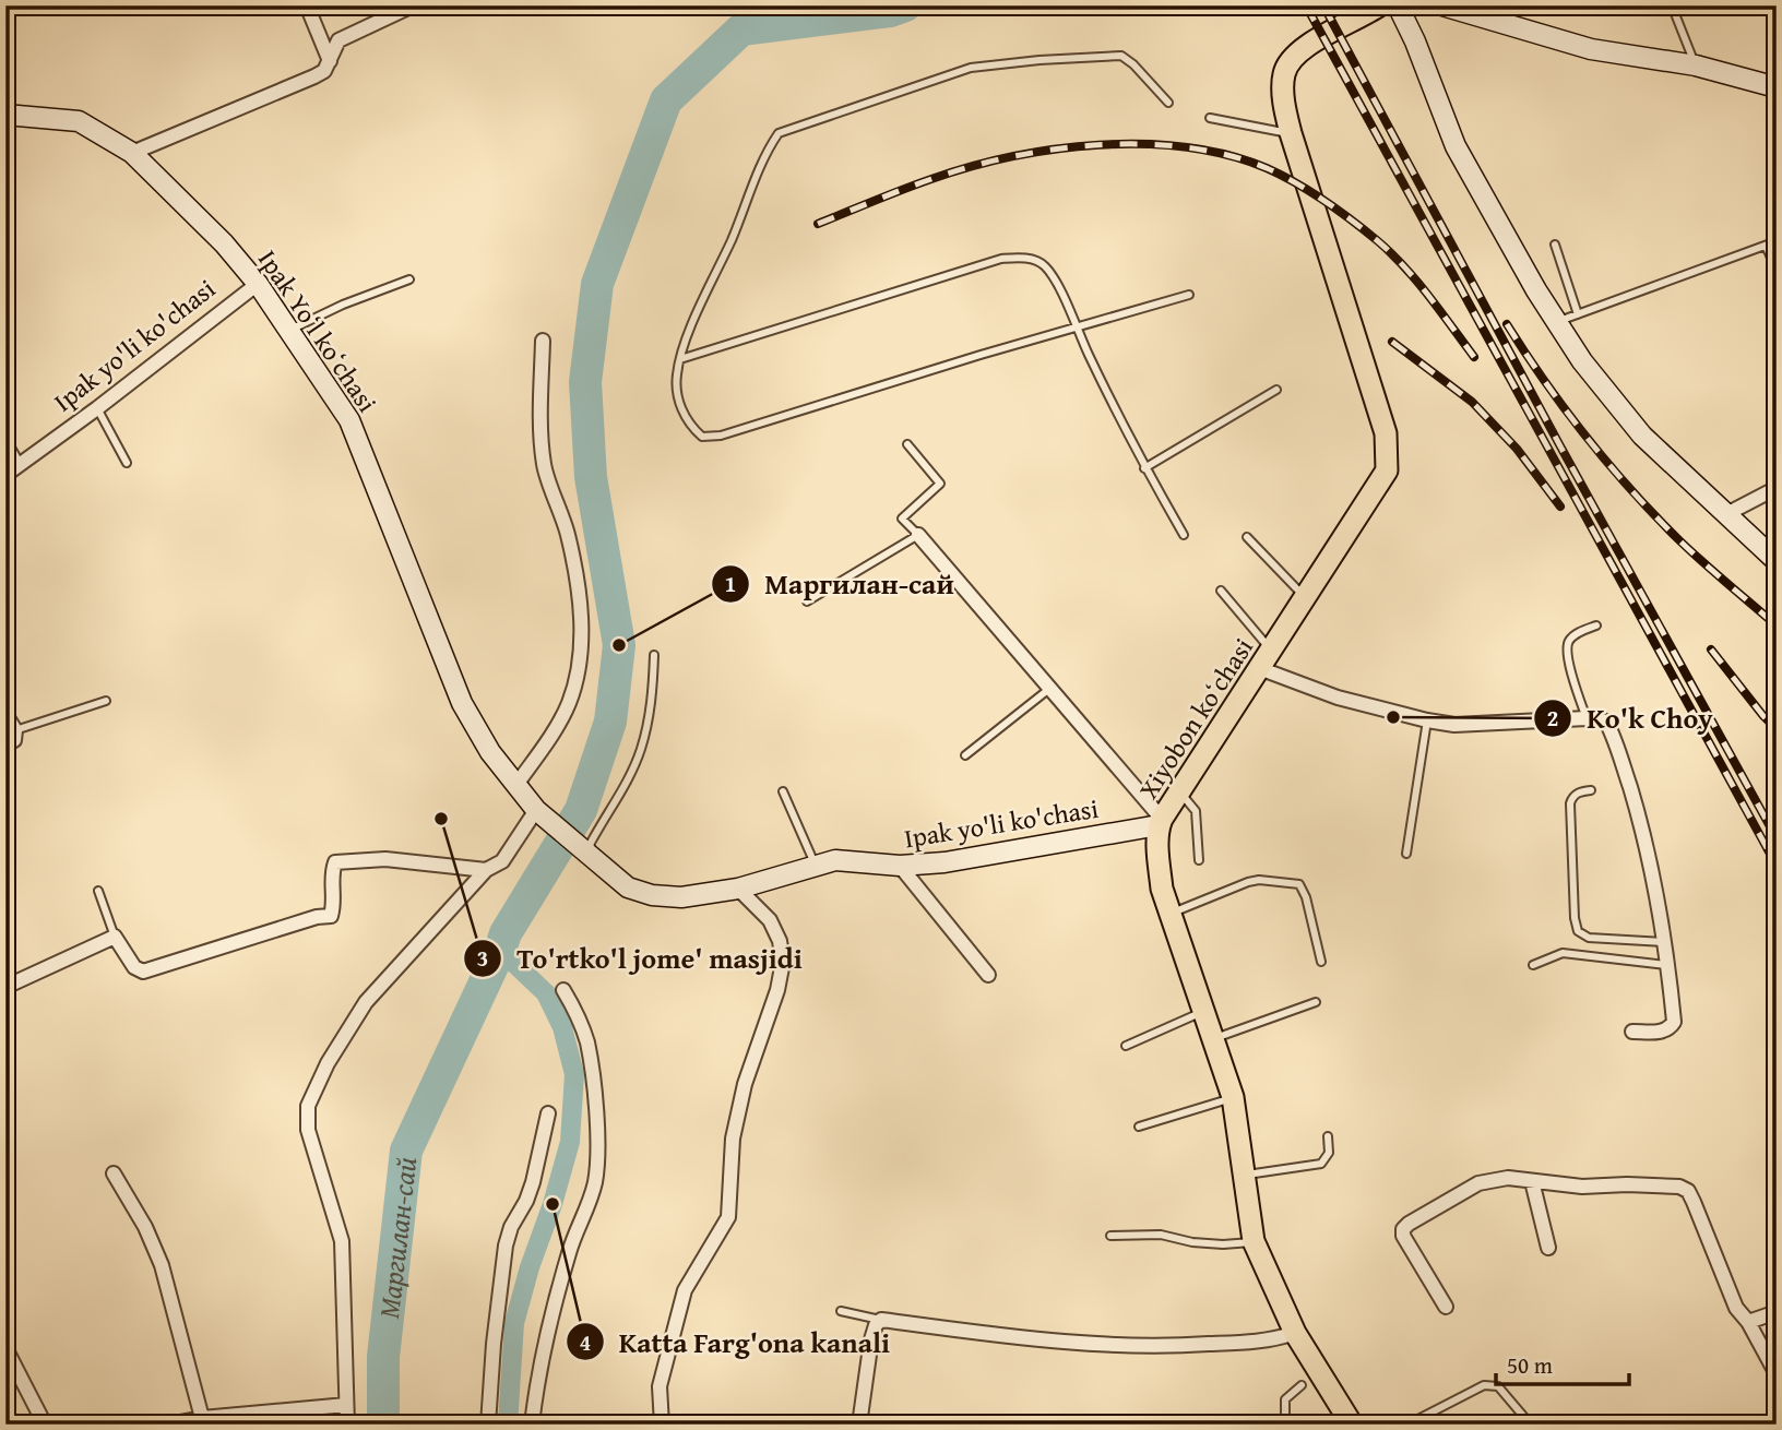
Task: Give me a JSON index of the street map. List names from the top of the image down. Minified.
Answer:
{"streets":{"main road":["Xiyobon koʻchasi"],"street":["Ipak Yoʻl koʻchasi","Ipak yo'li ko'chasi"]},"crossings":[["Ipak Yoʻl koʻchasi","Ipak yo'li ko'chasi"],["Ipak yo'li ko'chasi","Xiyobon koʻchasi"]],"water":["Маргилан-сай"],"places":["Маргилан-сай","Ko'k Choy","To'rtko'l jome' masjidi","Katta Farg'ona kanali"],"scale_bar":"50 m"}
